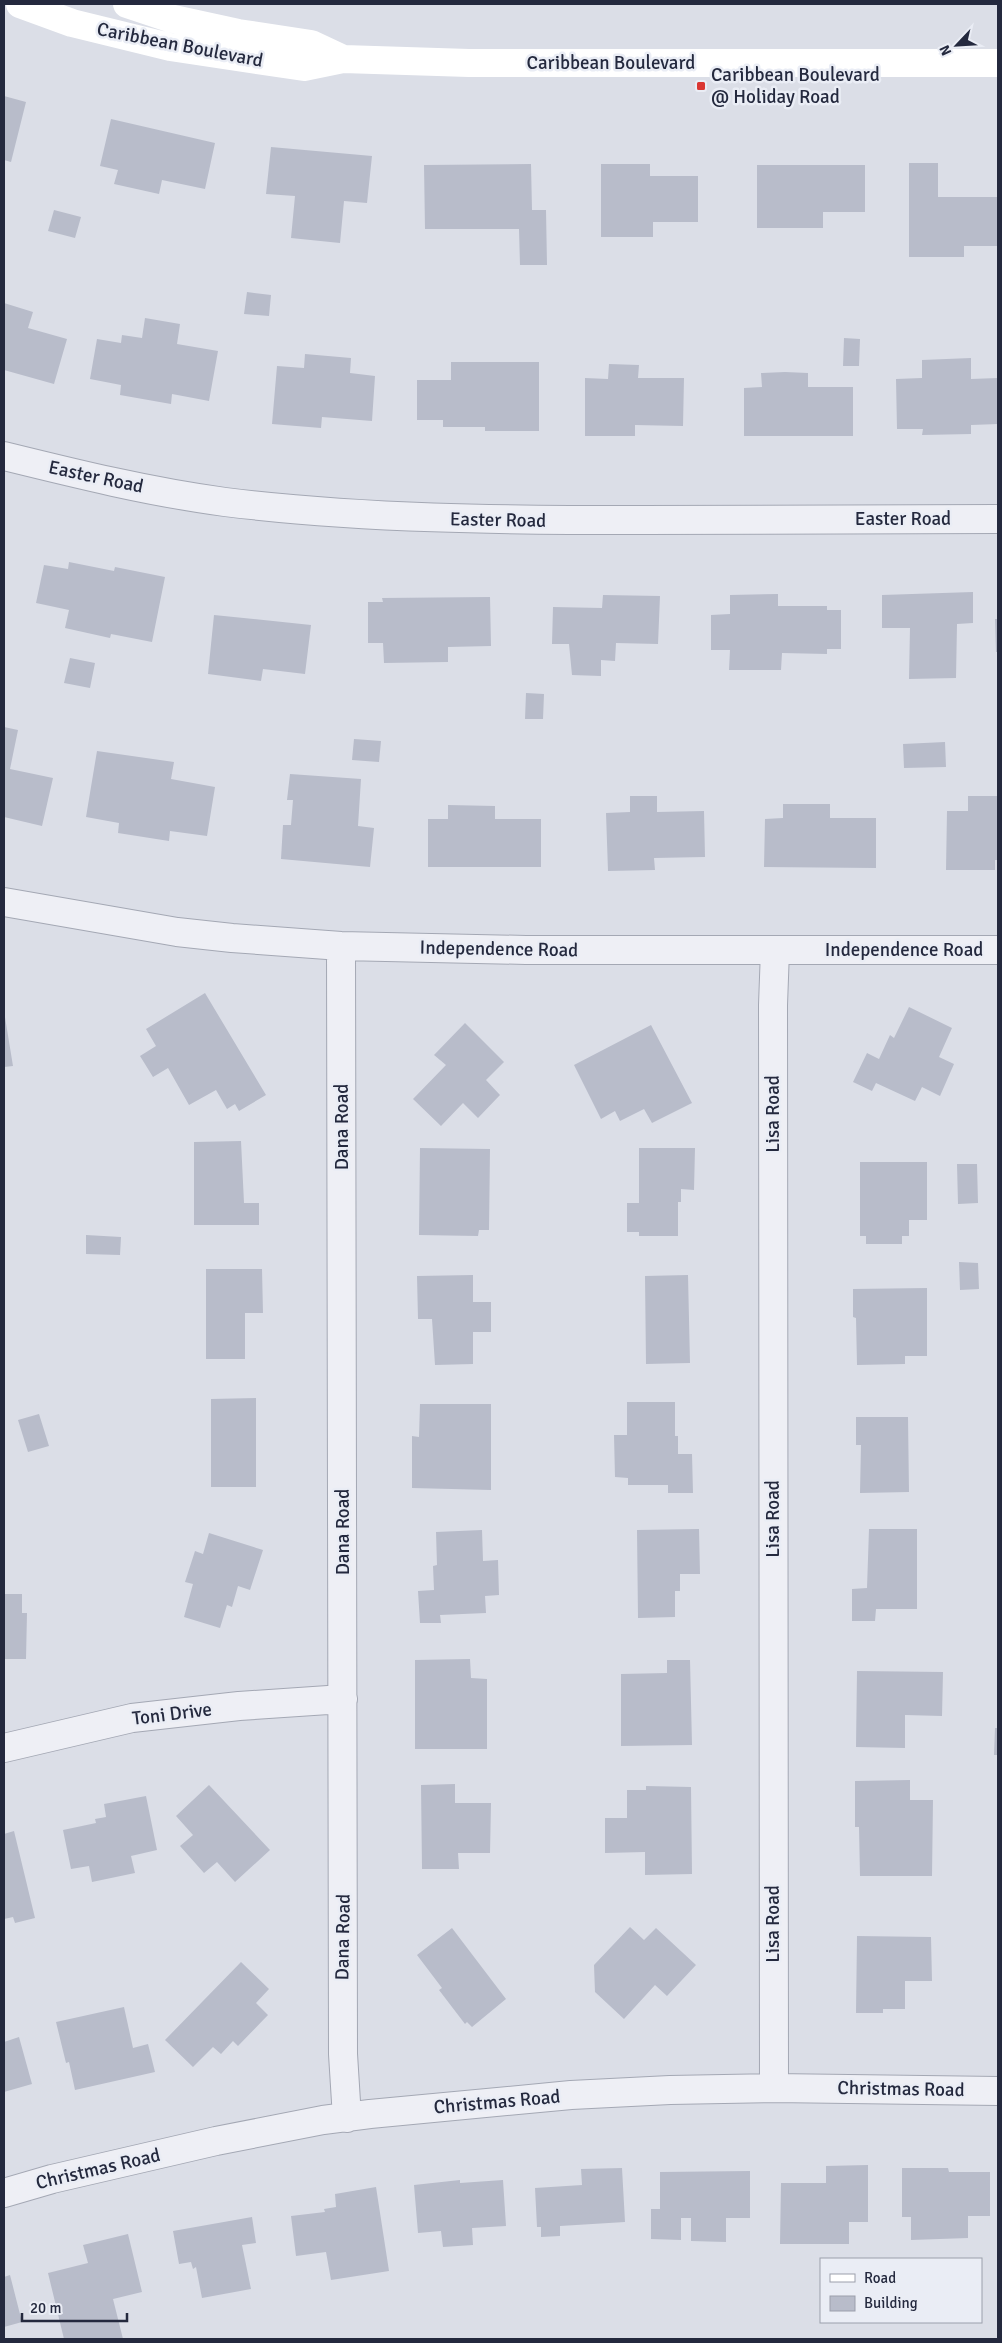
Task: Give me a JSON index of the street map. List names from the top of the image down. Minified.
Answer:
{"streets":{"street":["Caribbean Boulevard","Easter Road","Independence Road","Lisa Road","Dana Road","Toni Drive","Christmas Road"]},"crossings":[["Independence Road","Lisa Road"],["Independence Road","Dana Road"],["Lisa Road","Christmas Road"],["Dana Road","Toni Drive"],["Dana Road","Christmas Road"]],"places":{"transit":["Caribbean Boulevard @ Holiday Road"]},"legend":["Road","Building"],"scale_bar":"20 m","north":"bottom left"}
